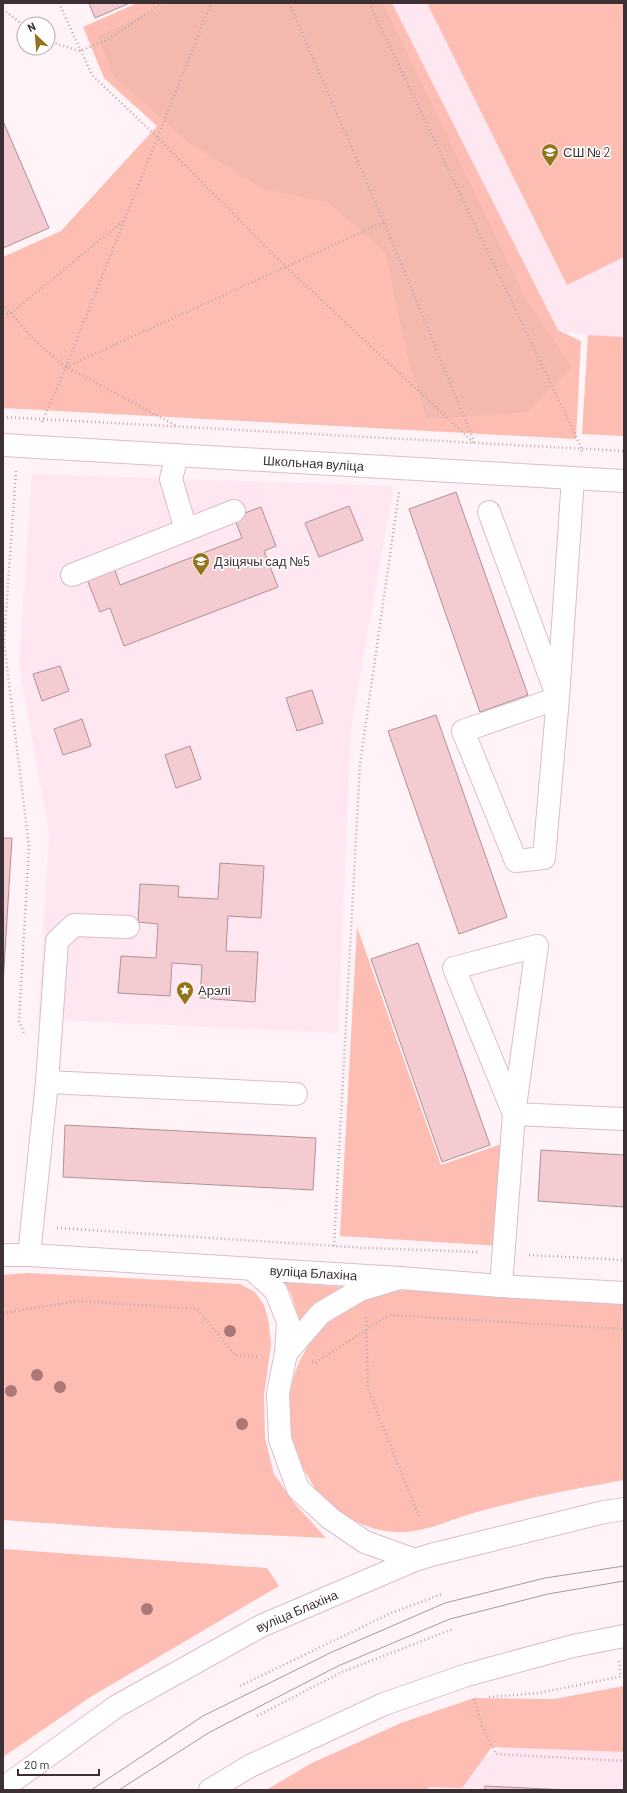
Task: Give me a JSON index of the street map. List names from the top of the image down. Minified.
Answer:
{"streets":{"main road":["Школьная вуліца","вуліца Блахіна"]},"places":{"school or university":["СШ № 2","Дзіцячы сад №5"],"place":["Арэлі"]},"scale_bar":"20 m","north":"top left"}
